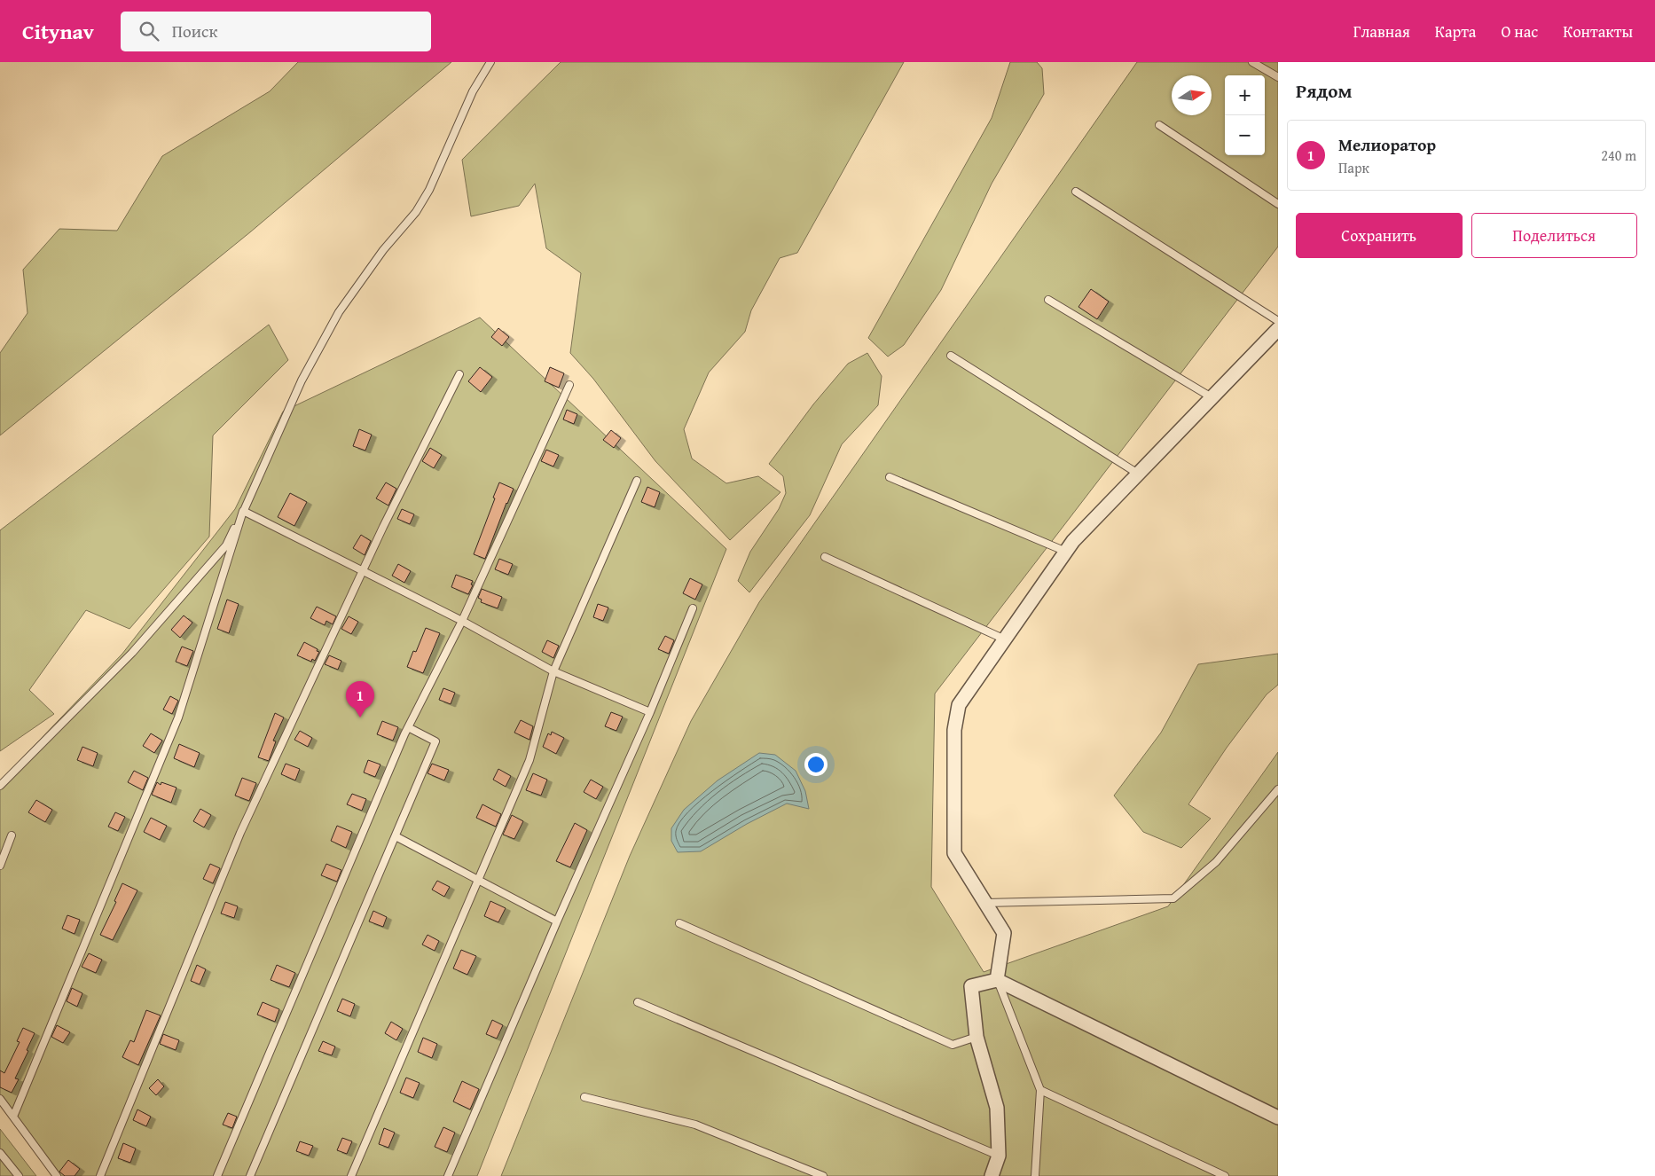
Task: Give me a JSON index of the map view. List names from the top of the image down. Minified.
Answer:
{"north":"right","page":{"header":"Citynav","search":"Поиск","nav":["Главная","Карта","О нас","Контакты"],"heading":"Рядом","map_buttons":["+","−"],"list":[{"mark":"1","name":"Мелиоратор","note":"Парк","value":"240 m"}],"buttons":["Сохранить","Поделиться"],"pins":"1"}}
